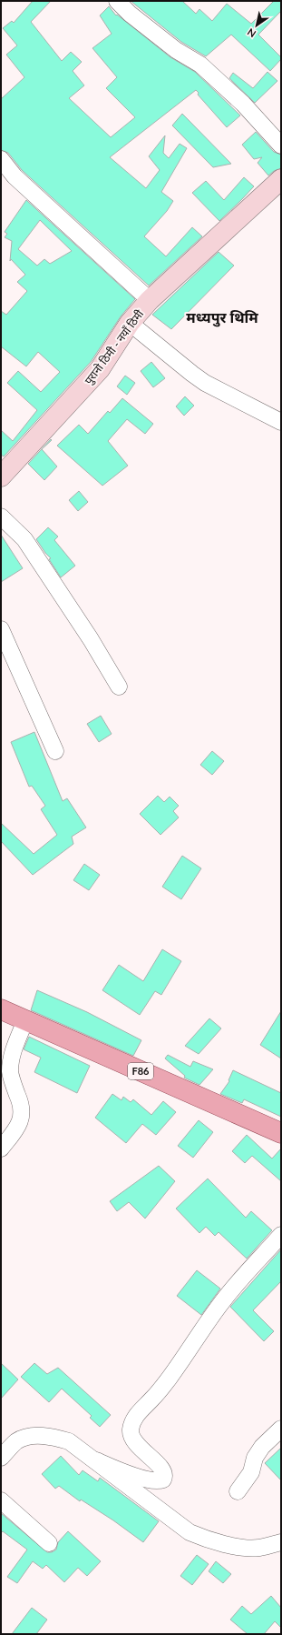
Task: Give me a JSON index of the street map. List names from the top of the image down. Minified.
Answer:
{"streets":{"main road":["पुरानो ठिमी - नयाँ ठिमी","F86"]},"districts":["मध्यपुर थिमि"],"north":"bottom left"}
